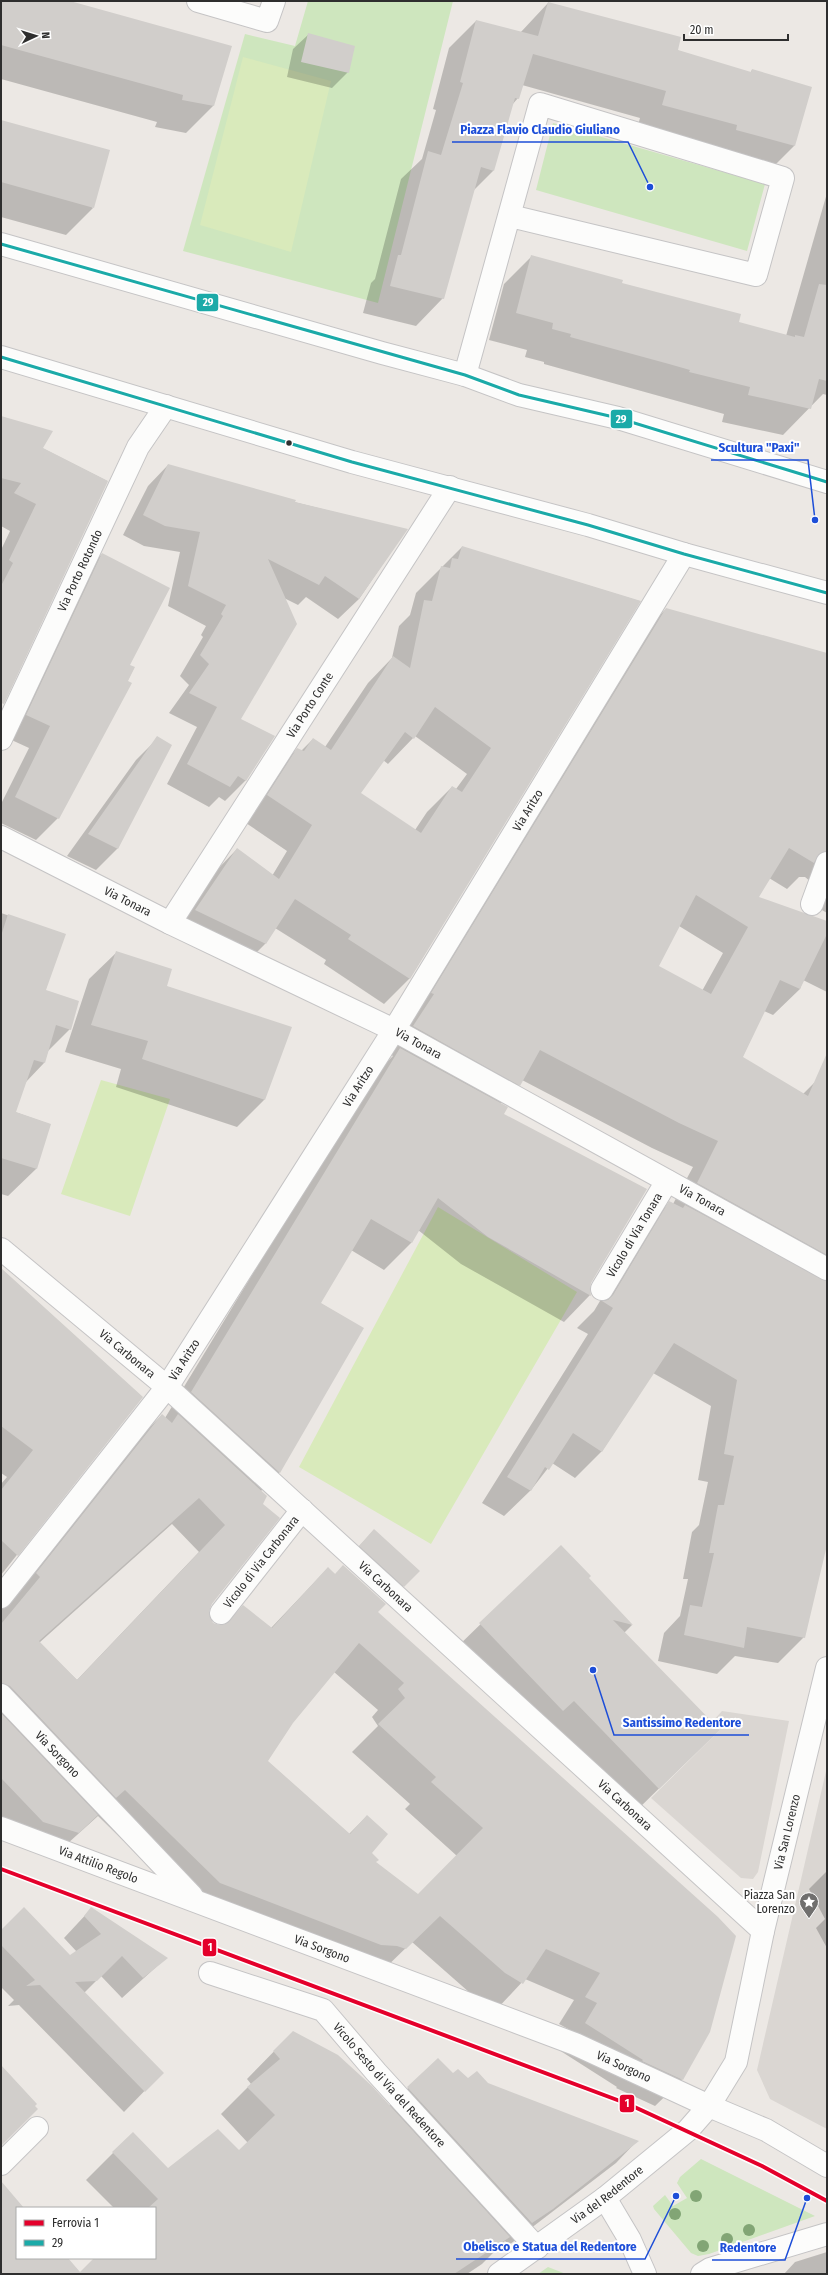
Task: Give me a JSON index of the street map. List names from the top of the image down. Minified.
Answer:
{"streets":{"street":["Via Porto Rotondo","Via Porto Conte","Via Aritzo","Via Tonara","Vicolo di Via Tonara","Via Carbonara","Vicolo di Via Carbonara","Via Sorgono","Via San Lorenzo","Via Attilio Regolo","Vicolo Sesto di Via del Redentore","Via del Redentore"]},"crossings":[["Via Porto Conte","Via Tonara"],["Via Aritzo","Via Tonara"],["Via Aritzo","Via Carbonara"],["Via Tonara","Vicolo di Via Tonara"],["Via Carbonara","Vicolo di Via Carbonara"],["Via Carbonara","Via San Lorenzo"],["Via Sorgono","Via San Lorenzo"],["Via Sorgono","Via Attilio Regolo"],["Via Sorgono","Via del Redentore"],["Via San Lorenzo","Via del Redentore"],["Vicolo Sesto di Via del Redentore","Via del Redentore"]],"places":{"other":["Piazza Flavio Claudio Giuliano","Scultura \"Paxi\"","Santissimo Redentore","Obelisco e Statua del Redentore","Redentore"],"place":["Piazza San Lorenzo"]},"lines":["transit line 29","rail line 1"],"legend":["Ferrovia 1","29"],"scale_bar":"20 m","north":"right"}
